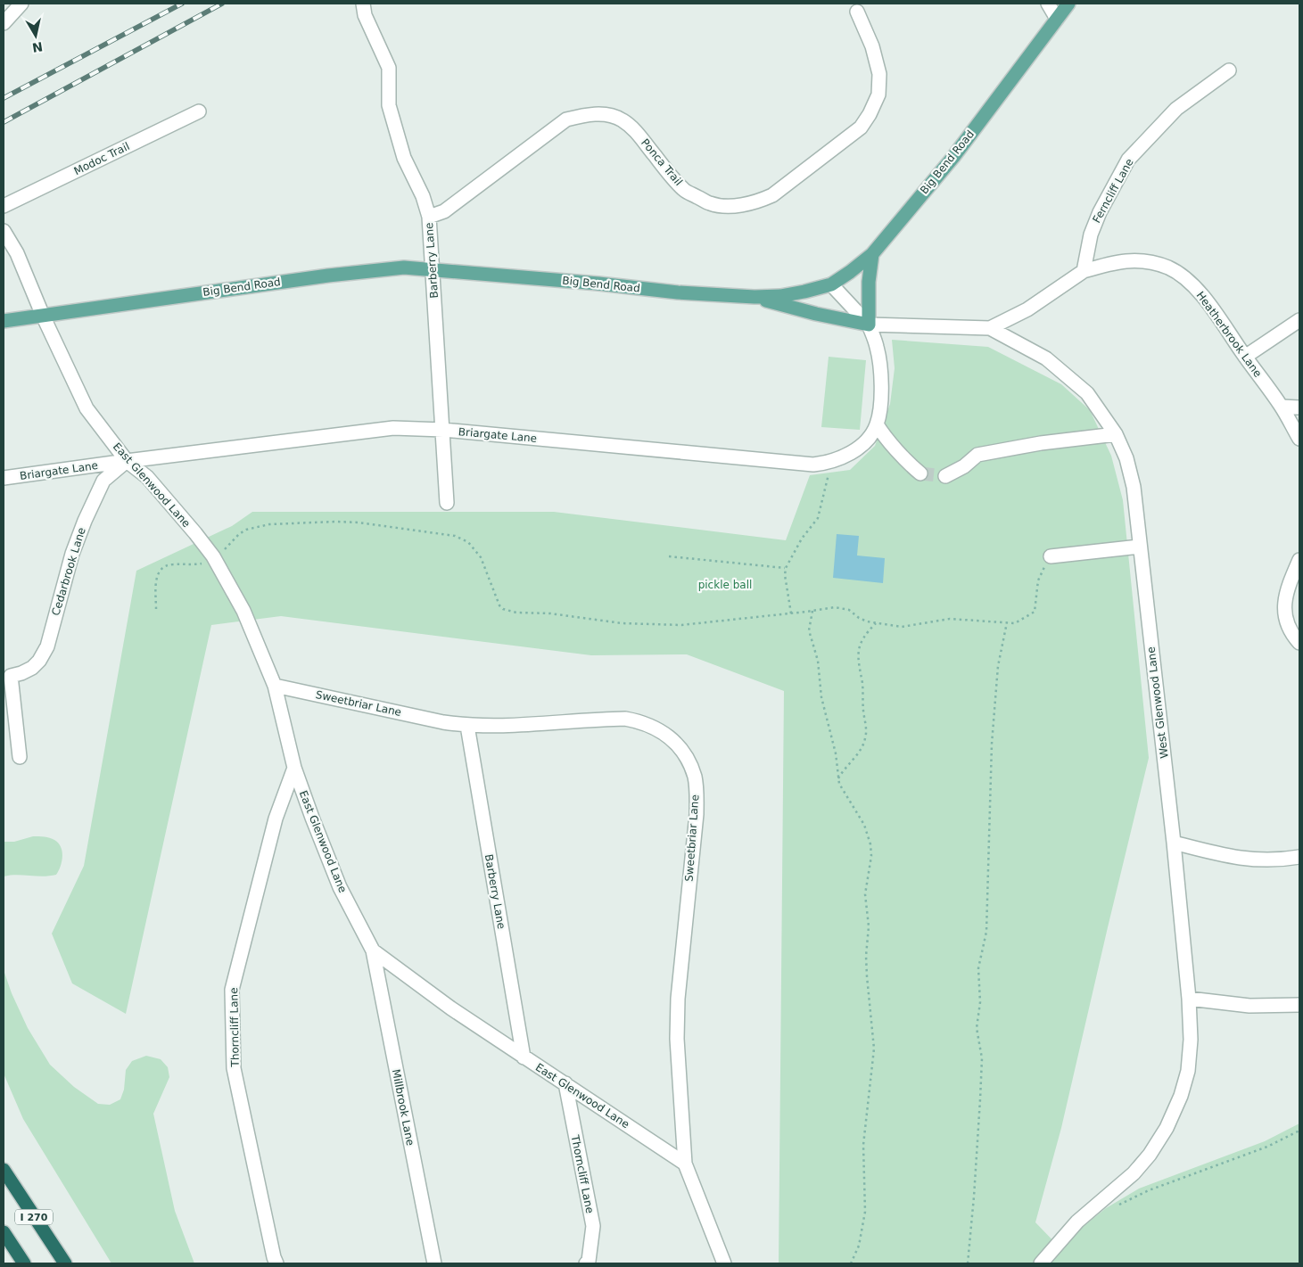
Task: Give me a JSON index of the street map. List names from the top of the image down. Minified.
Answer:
{"streets":{"highway":["I 270"],"main road":["Big Bend Road"],"street":["Modoc Trail","Ponca Trail","Ferncliff Lane","Barberry Lane","Heatherbrook Lane","Briargate Lane","East Glenwood Lane","Cedarbrook Lane","West Glenwood Lane","Sweetbriar Lane","Thorncliff Lane","Millbrook Lane"]},"crossings":[["Ponca Trail","Barberry Lane"],["Big Bend Road","Barberry Lane"],["Big Bend Road","East Glenwood Lane"],["Ferncliff Lane","Heatherbrook Lane"],["Barberry Lane","Briargate Lane"],["Barberry Lane","East Glenwood Lane"],["Barberry Lane","Sweetbriar Lane"],["Briargate Lane","East Glenwood Lane"],["Briargate Lane","Cedarbrook Lane"],["Briargate Lane","West Glenwood Lane"],["East Glenwood Lane","Cedarbrook Lane"],["East Glenwood Lane","Sweetbriar Lane"],["East Glenwood Lane","Thorncliff Lane"],["East Glenwood Lane","Millbrook Lane"]],"parks":["pickle ball"],"north":"bottom"}
